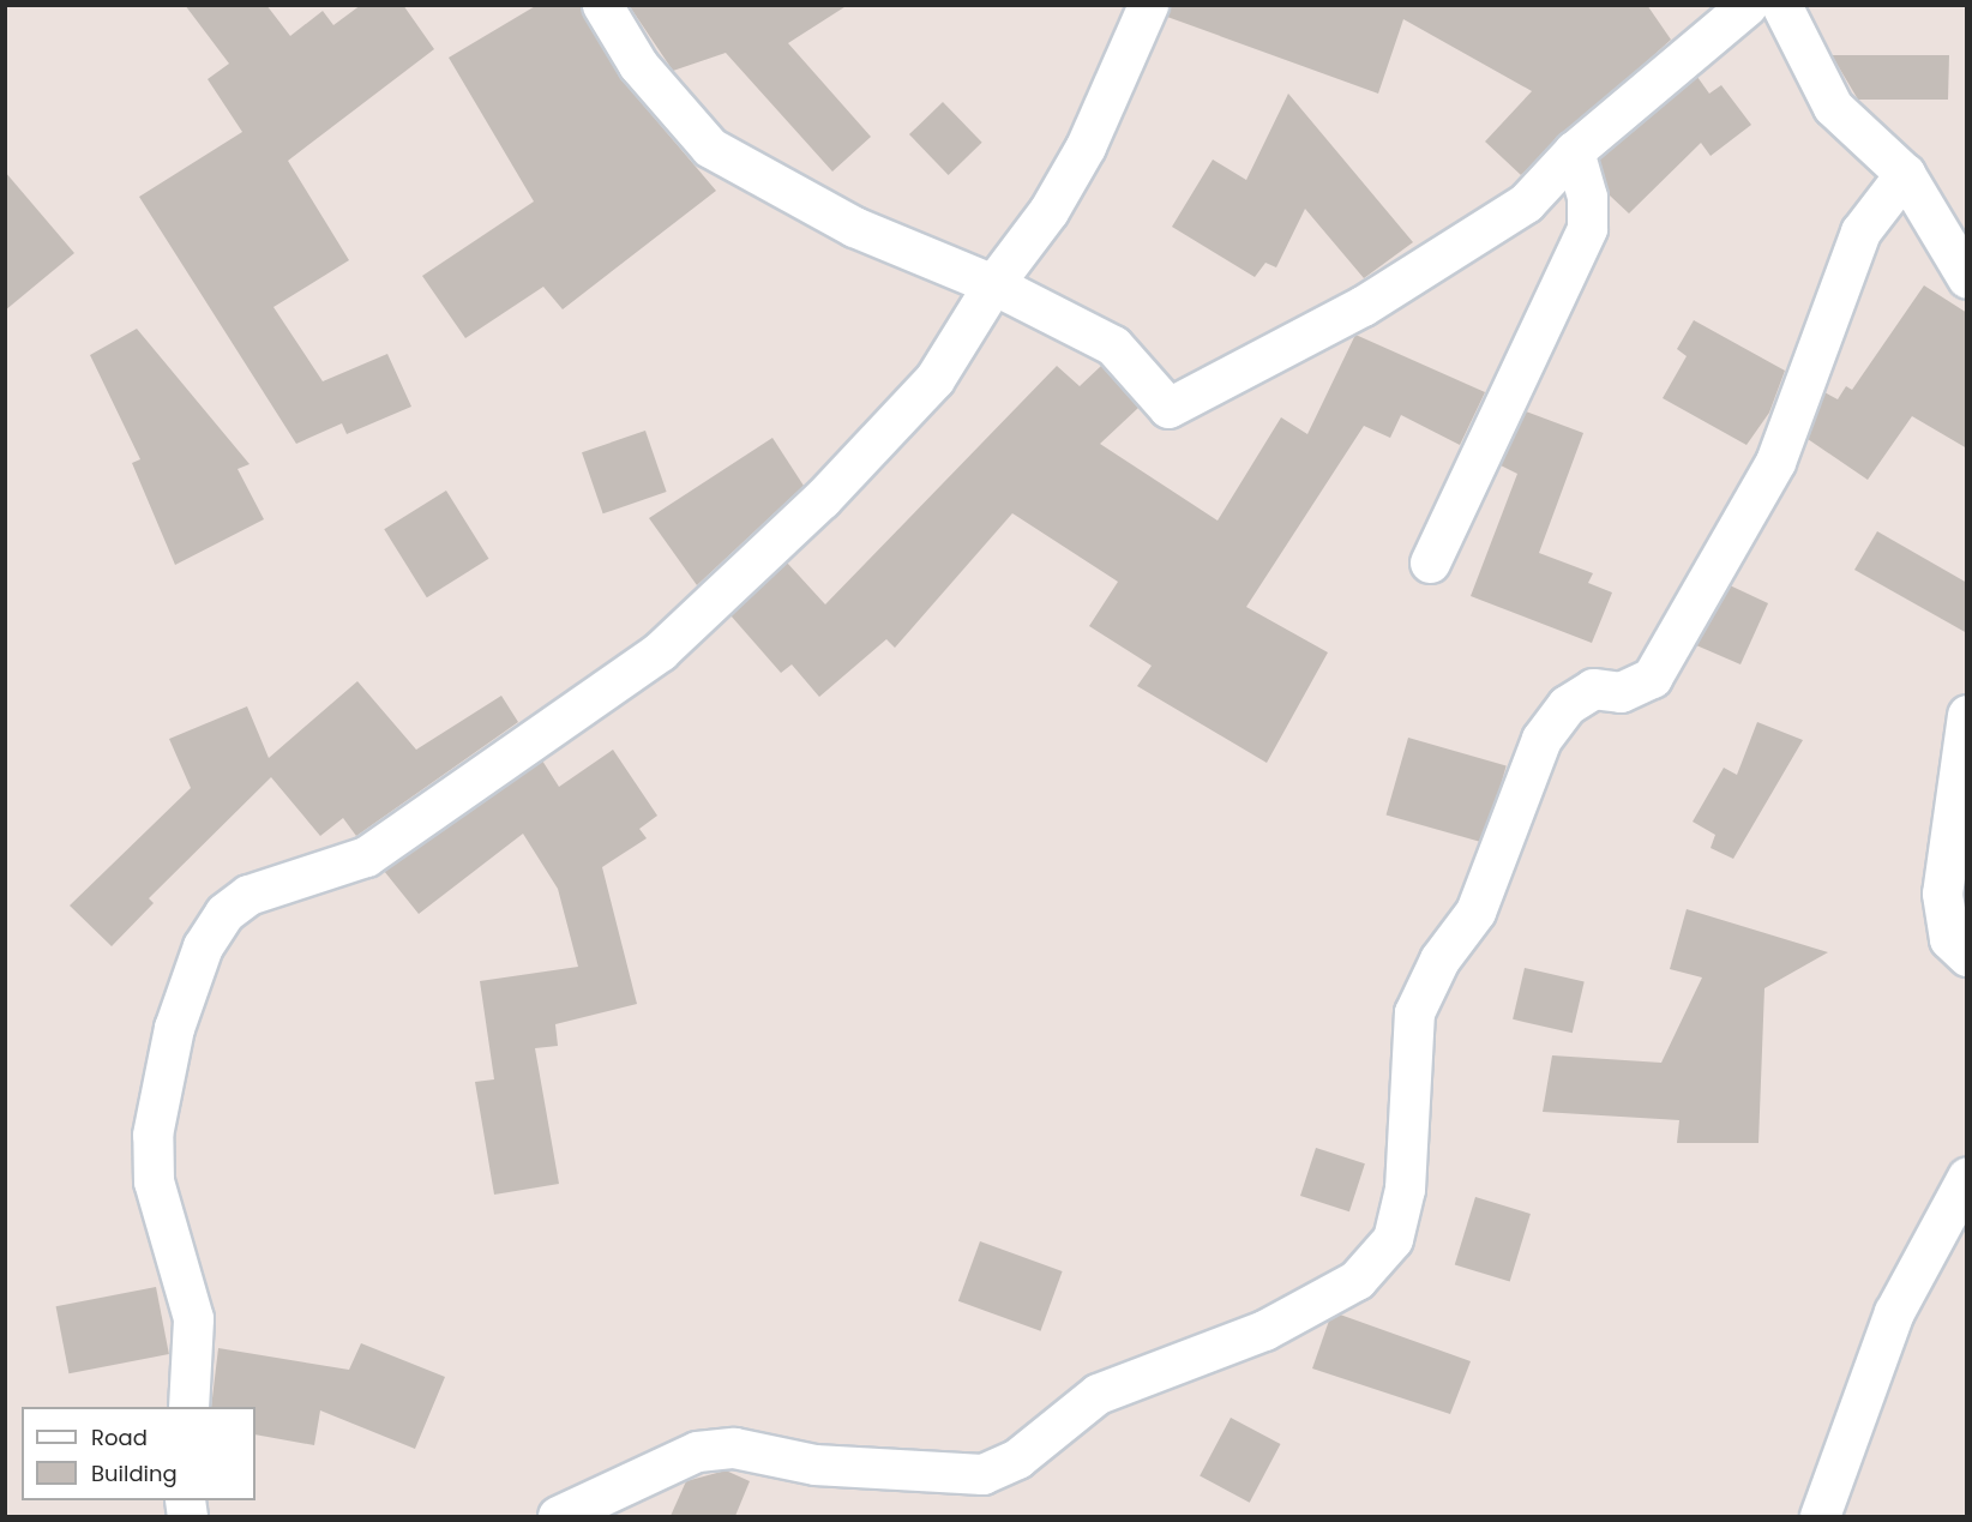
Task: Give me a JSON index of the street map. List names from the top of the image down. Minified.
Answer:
{"legend":["Road","Building"]}
